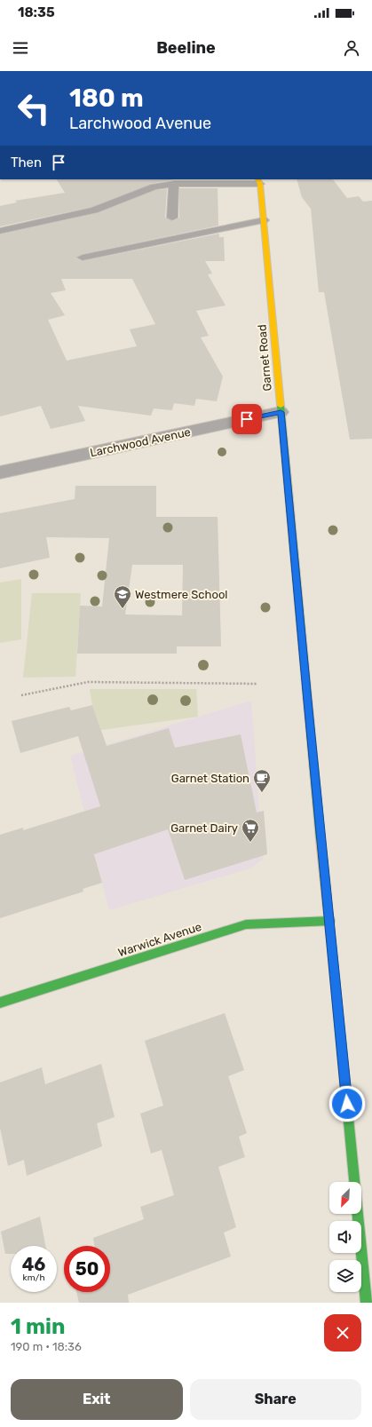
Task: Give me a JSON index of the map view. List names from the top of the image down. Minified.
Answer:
{"streets":{"main road":["Garnet Road","Warwick Avenue"],"street":["Larchwood Avenue"]},"crossings":[["Garnet Road","Larchwood Avenue"],["Garnet Road","Warwick Avenue"]],"places":{"school or university":["Westmere School"],"cafe":["Garnet Station"],"supermarket":["Garnet Dairy"]},"north":"bottom left","page":{"status":"18:35","header":"Beeline","turn":["180 m","Larchwood Avenue"],"then":"Then","speed":"46 km/h","limit":"50","heading":["1 min","190 m · 18:36"],"buttons":["Exit","Share"]}}
